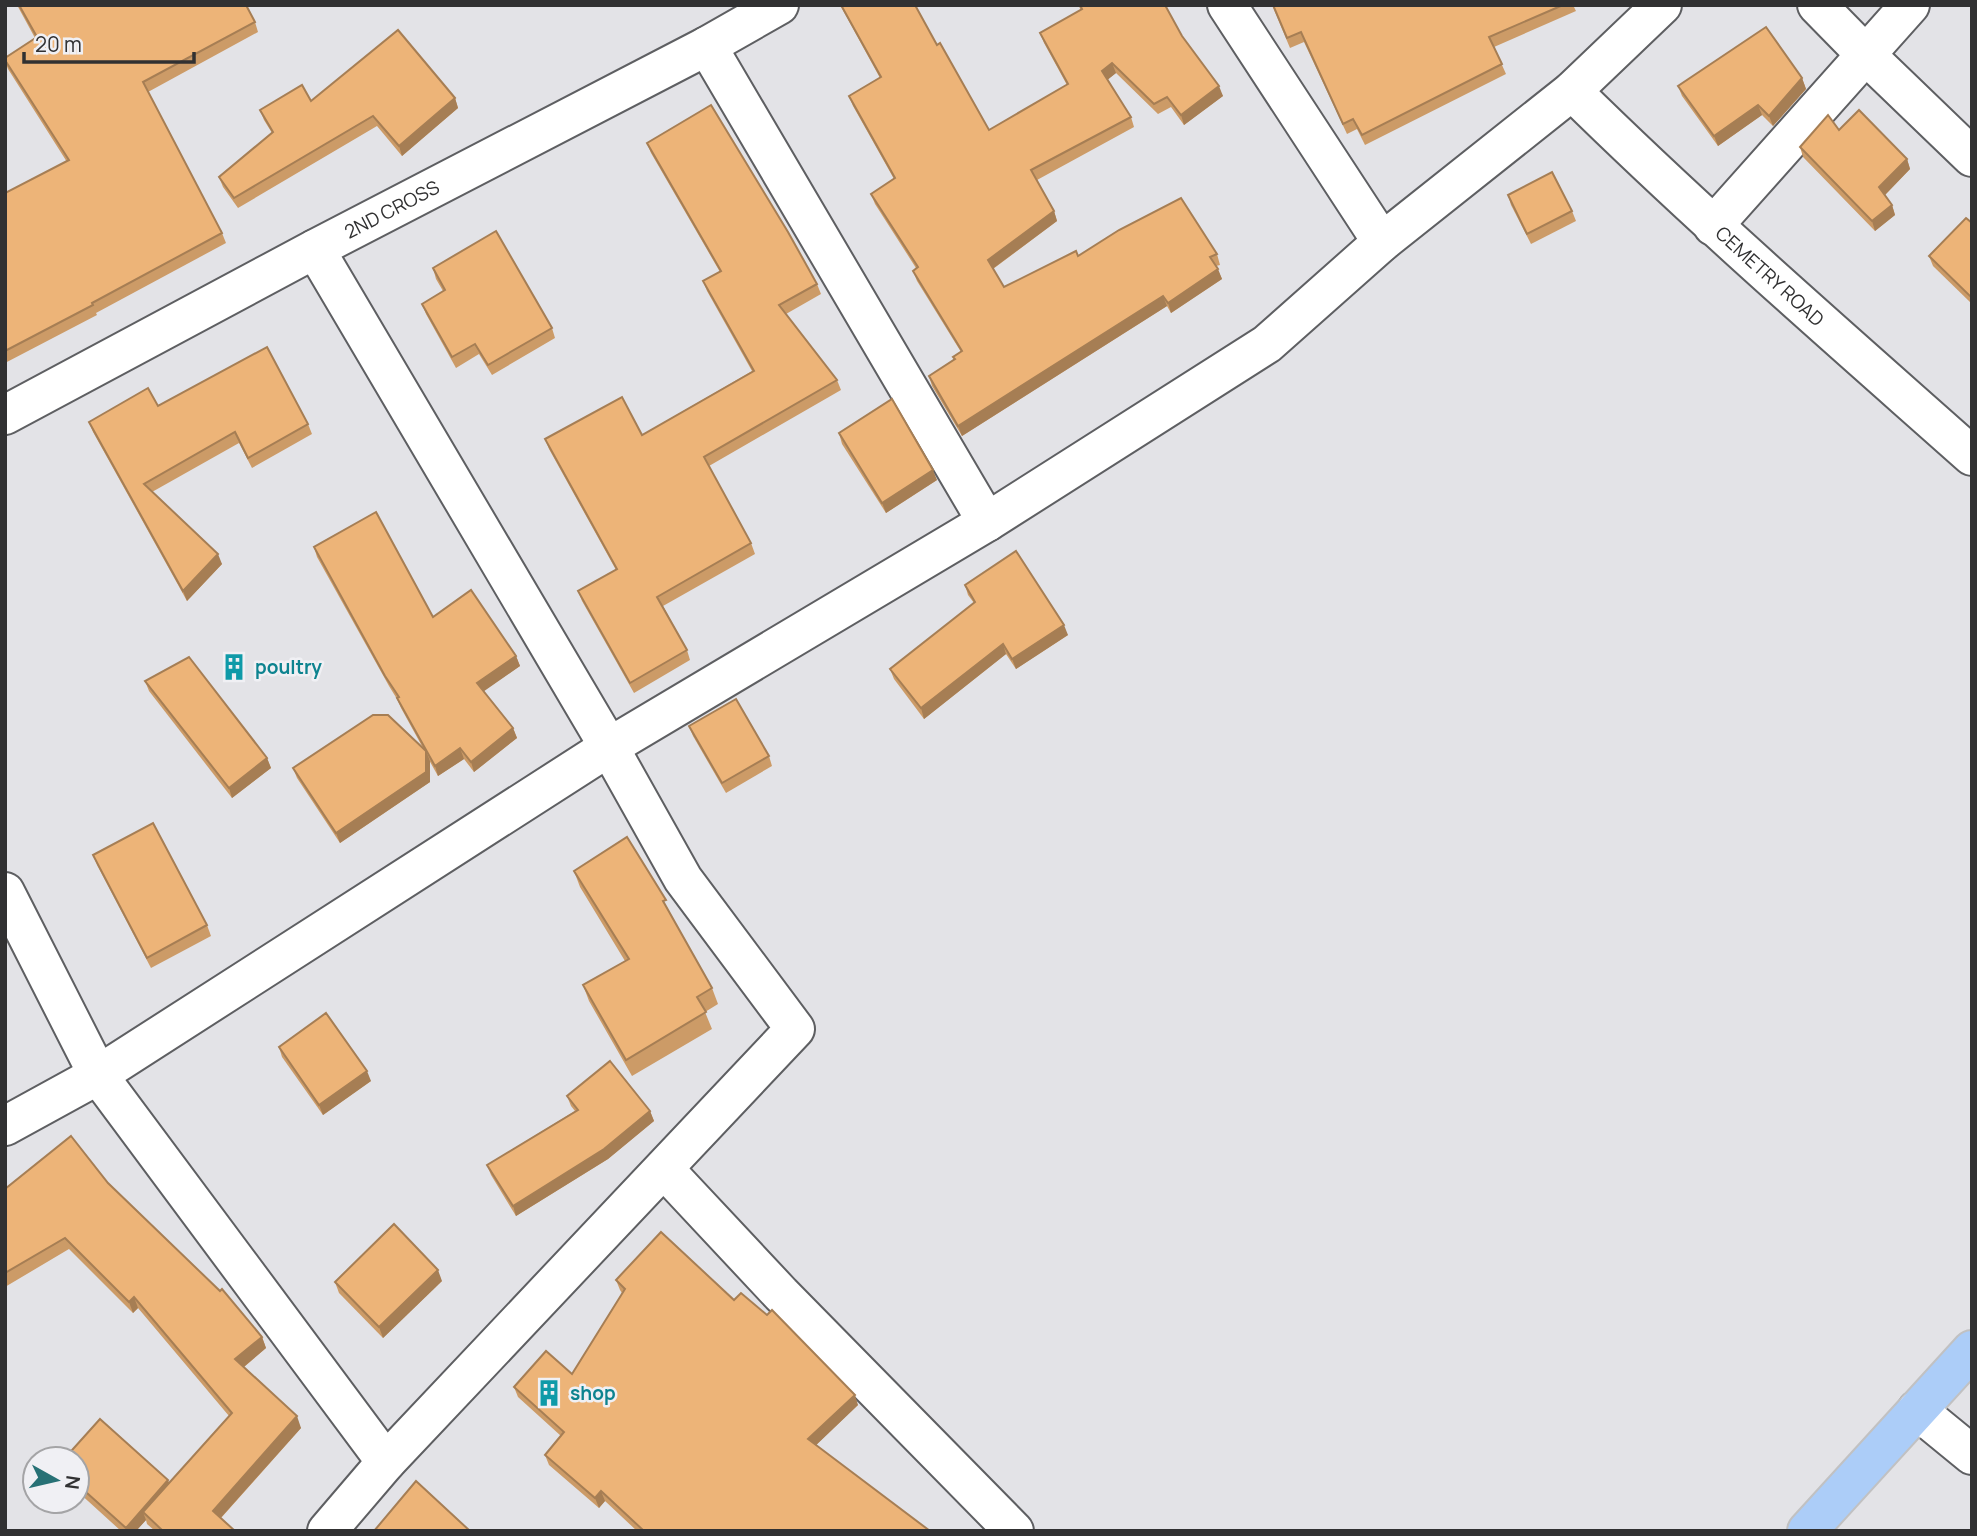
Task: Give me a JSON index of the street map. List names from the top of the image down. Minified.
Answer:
{"streets":{"street":["2ND CROSS","CEMETRY ROAD"]},"places":{"building":["poultry","shop"]},"scale_bar":"20 m","north":"right"}
